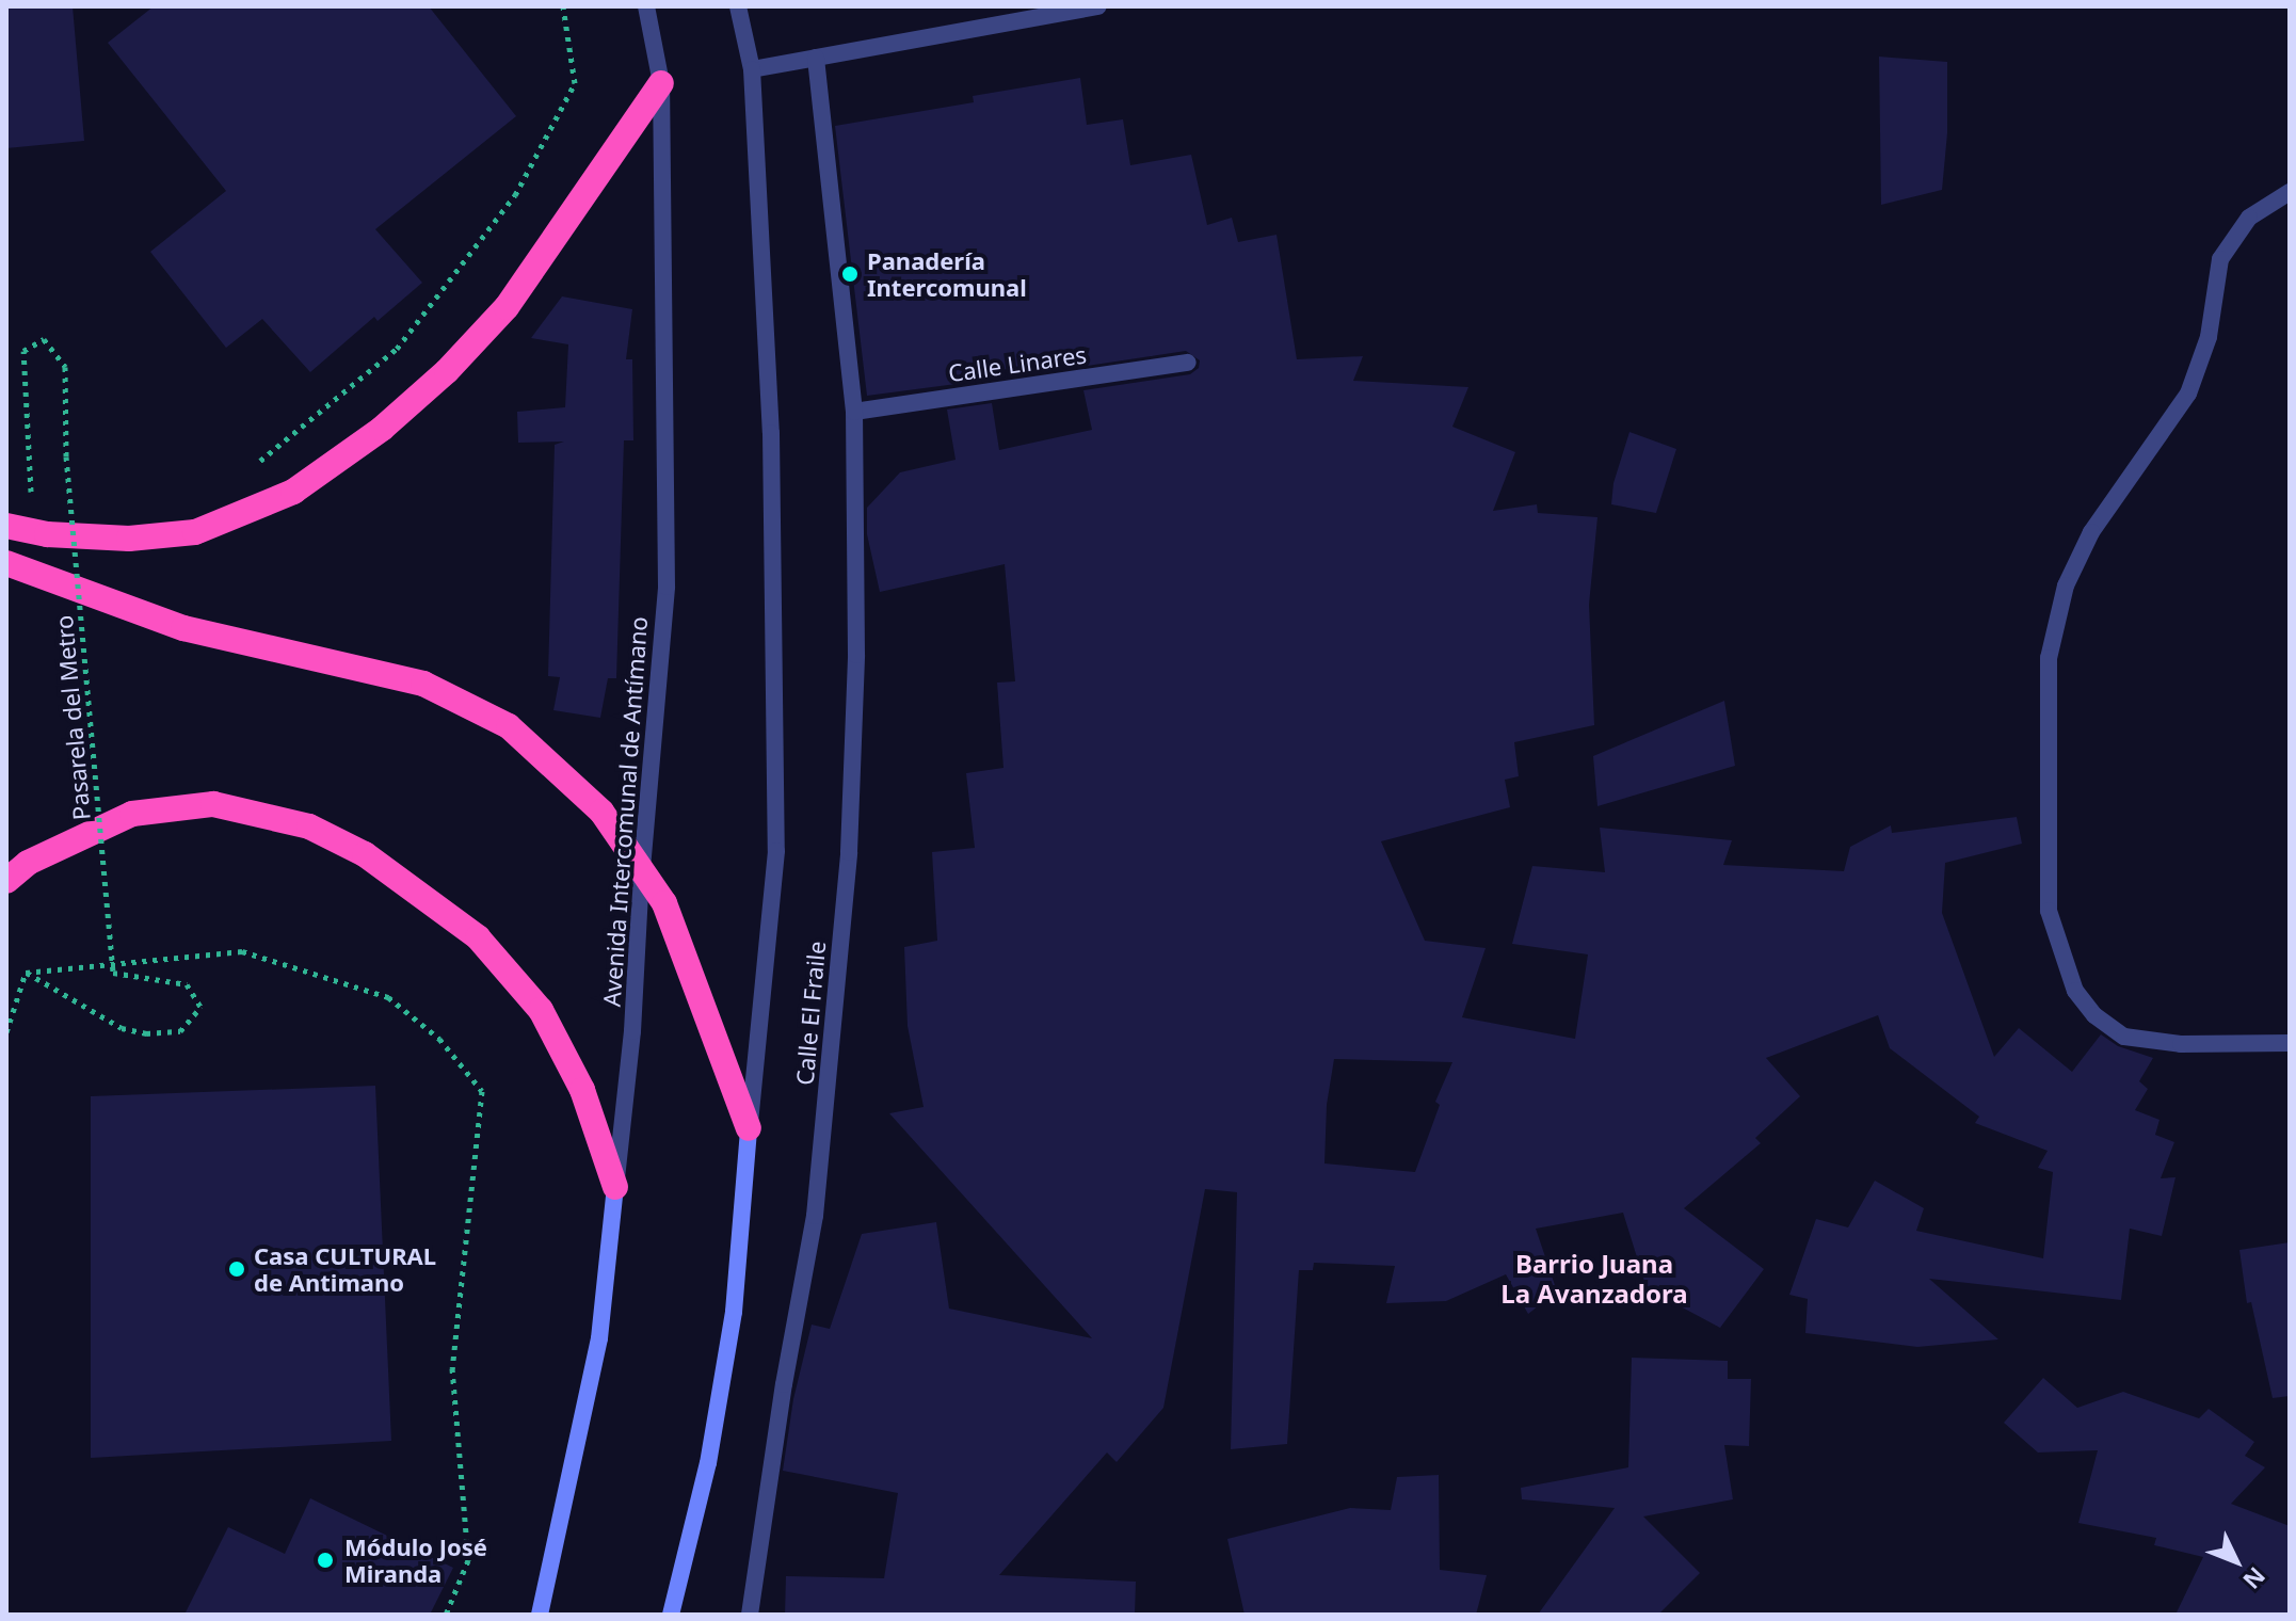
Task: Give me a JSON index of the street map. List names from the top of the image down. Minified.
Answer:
{"streets":{"main road":["Avenida Intercomunal de Antímano"],"street":["Calle Linares","Calle El Fraile"],"path":["Pasarela del Metro"]},"crossings":[["Calle Linares","Calle El Fraile"]],"districts":["Barrio Juana La Avanzadora"],"places":["Panadería Intercomunal","Casa CULTURAL de Antimano","Módulo José Miranda"],"north":"bottom right"}
